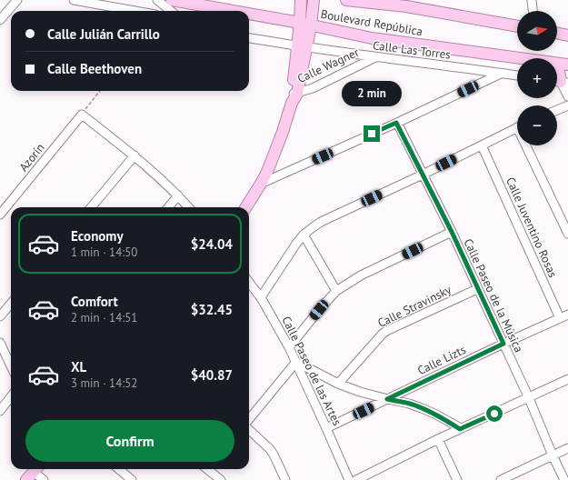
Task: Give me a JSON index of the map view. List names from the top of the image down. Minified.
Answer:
{"streets":{"main road":["Boulevard República"],"street":["Calle Las Torres","Calle Wagner","Azorín","Calle Juventino Rosas","Calle Paseo de la Música","Calle Stravinsky","Calle Lizts","Calle Paseo de las Artes"]},"crossings":[["Calle Las Torres","Calle Wagner"],["Calle Juventino Rosas","Calle Lizts"],["Calle Paseo de la Música","Calle Stravinsky"],["Calle Paseo de la Música","Calle Lizts"],["Calle Lizts","Calle Paseo de las Artes"]],"north":"right","page":{"map_buttons":["+","−"],"banner":["Calle Julián Carrillo","Calle Beethoven"],"bubble":"2 min","list":[{"name":"Economy","note":"1 min · 14:50","value":"$24.04"},{"name":"Comfort","note":"2 min · 14:51","value":"$32.45"},{"name":"XL","note":"3 min · 14:52","value":"$40.87"}],"buttons":"Confirm"}}
